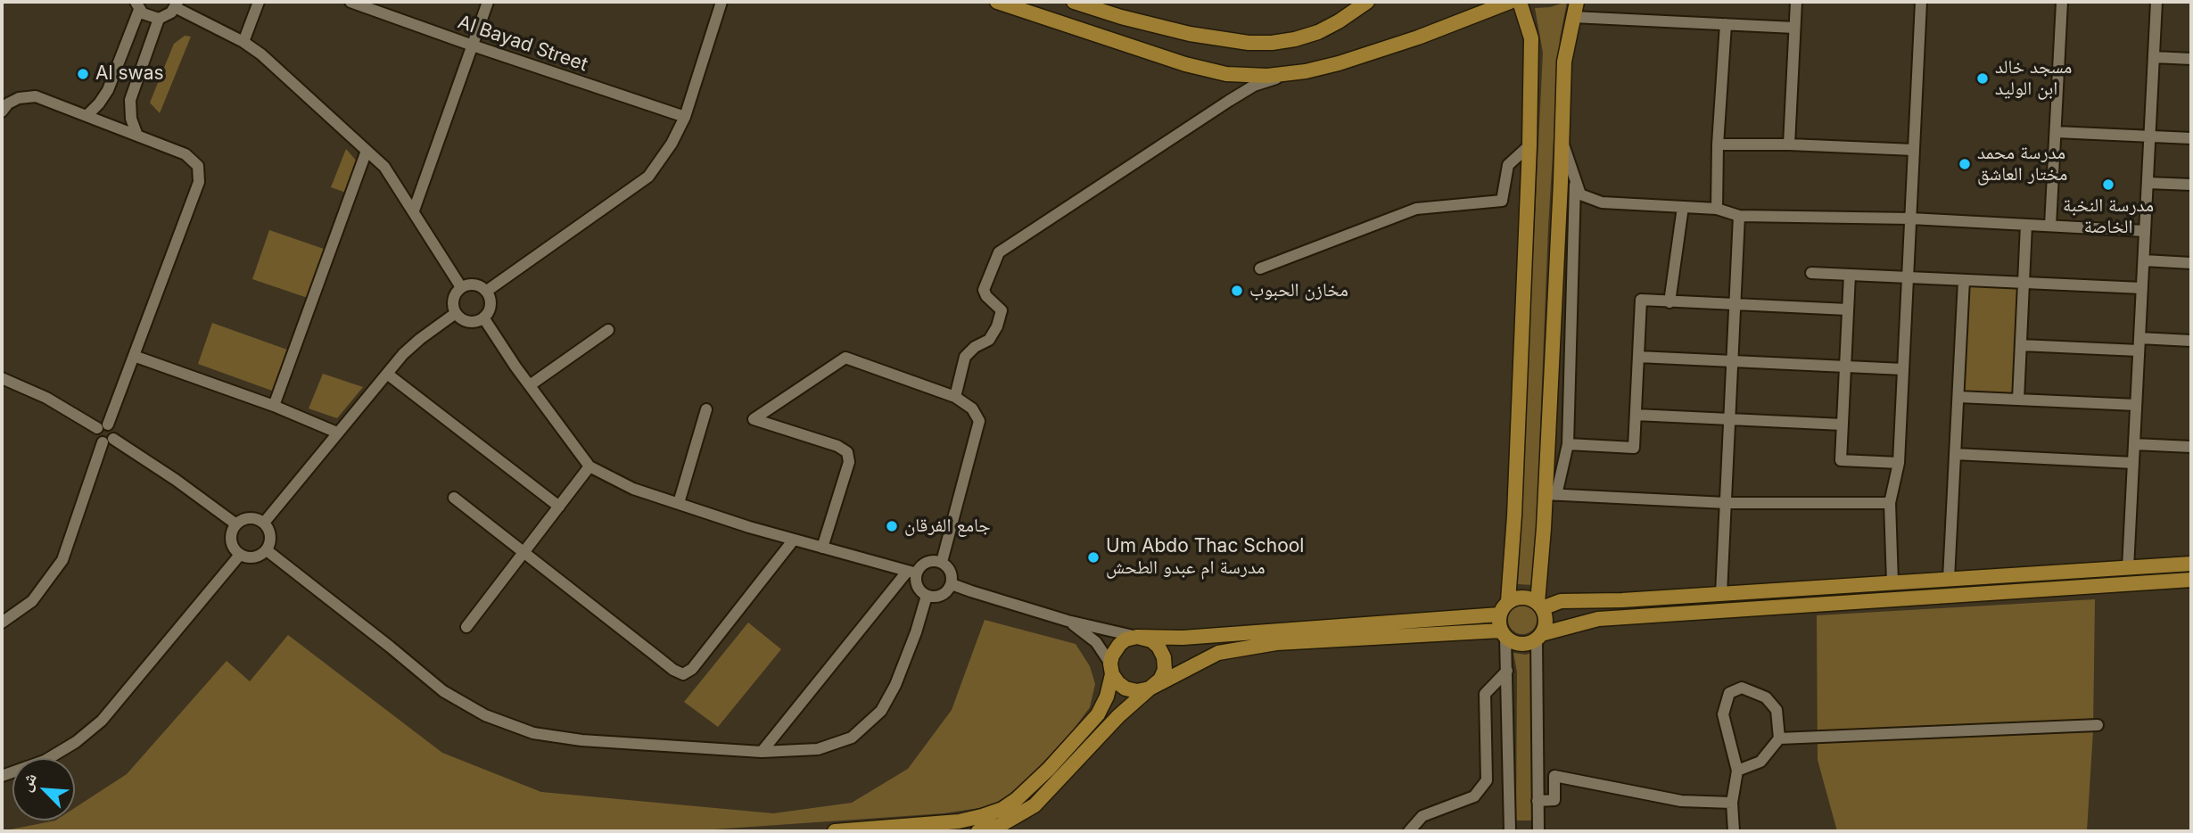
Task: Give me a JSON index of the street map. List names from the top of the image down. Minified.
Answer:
{"streets":{"street":["Al Bayad Street"]},"places":["Al swas","مسجد خالد ابن الوليد","مدرسة محمد مختار العاشق","مدرسة النخبة الخاصة","مخازن الحبوب","جامع الفرقان","Um Abdo Thac School مدرسة ام عبدو الطحش"],"north":"top left"}
